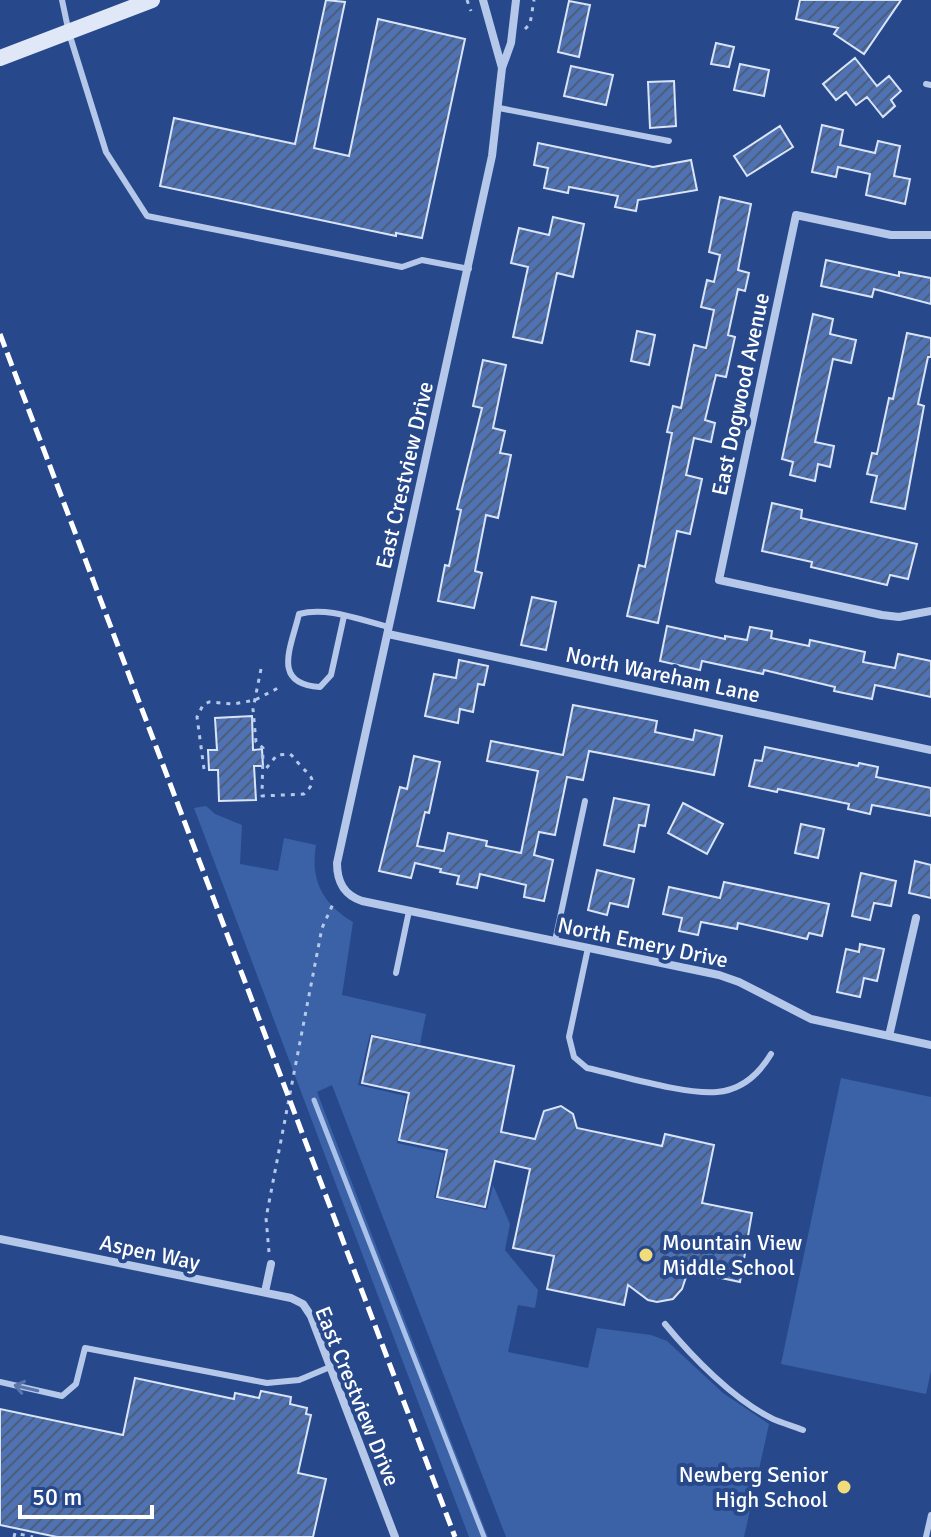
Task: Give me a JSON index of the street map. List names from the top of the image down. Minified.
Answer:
{"streets":{"street":["East Dogwood Avenue","East Crestview Drive","North Wareham Lane","North Emery Drive","Aspen Way"]},"crossings":[["East Crestview Drive","North Wareham Lane"],["East Crestview Drive","North Emery Drive"],["East Crestview Drive","Aspen Way"]],"places":["Mountain View Middle School","Newberg Senior High School"],"scale_bar":"50 m"}
